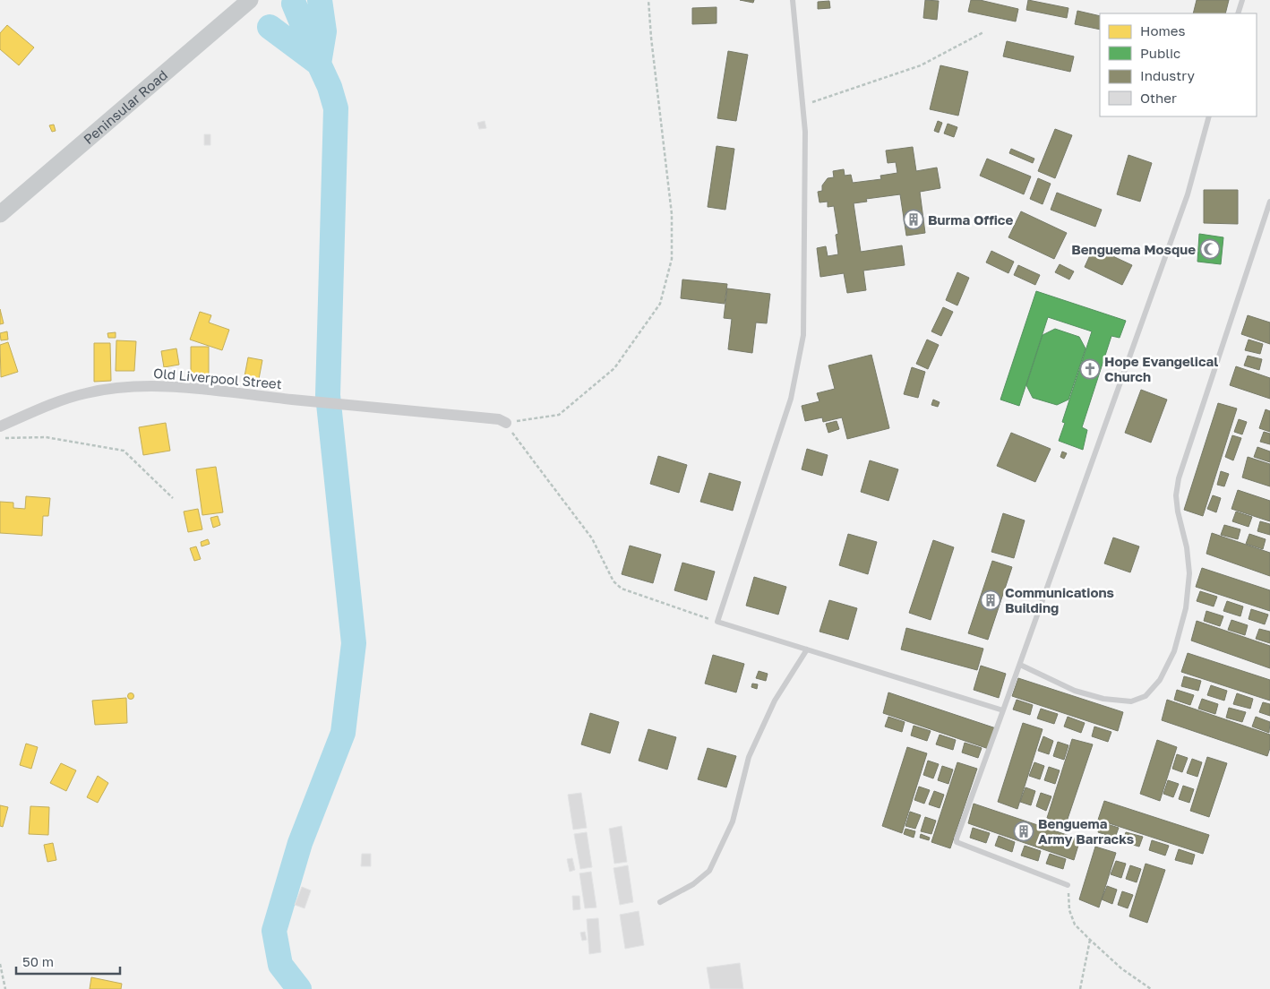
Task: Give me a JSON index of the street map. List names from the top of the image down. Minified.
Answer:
{"streets":{"main road":["Peninsular Road"],"street":["Old Liverpool Street"]},"places":{"building":["Burma Office","Communications Building","Benguema Army Barracks"],"mosque":["Benguema Mosque"],"church":["Hope Evangelical Church"]},"legend":["Homes","Public","Industry","Other"],"scale_bar":"50 m"}
